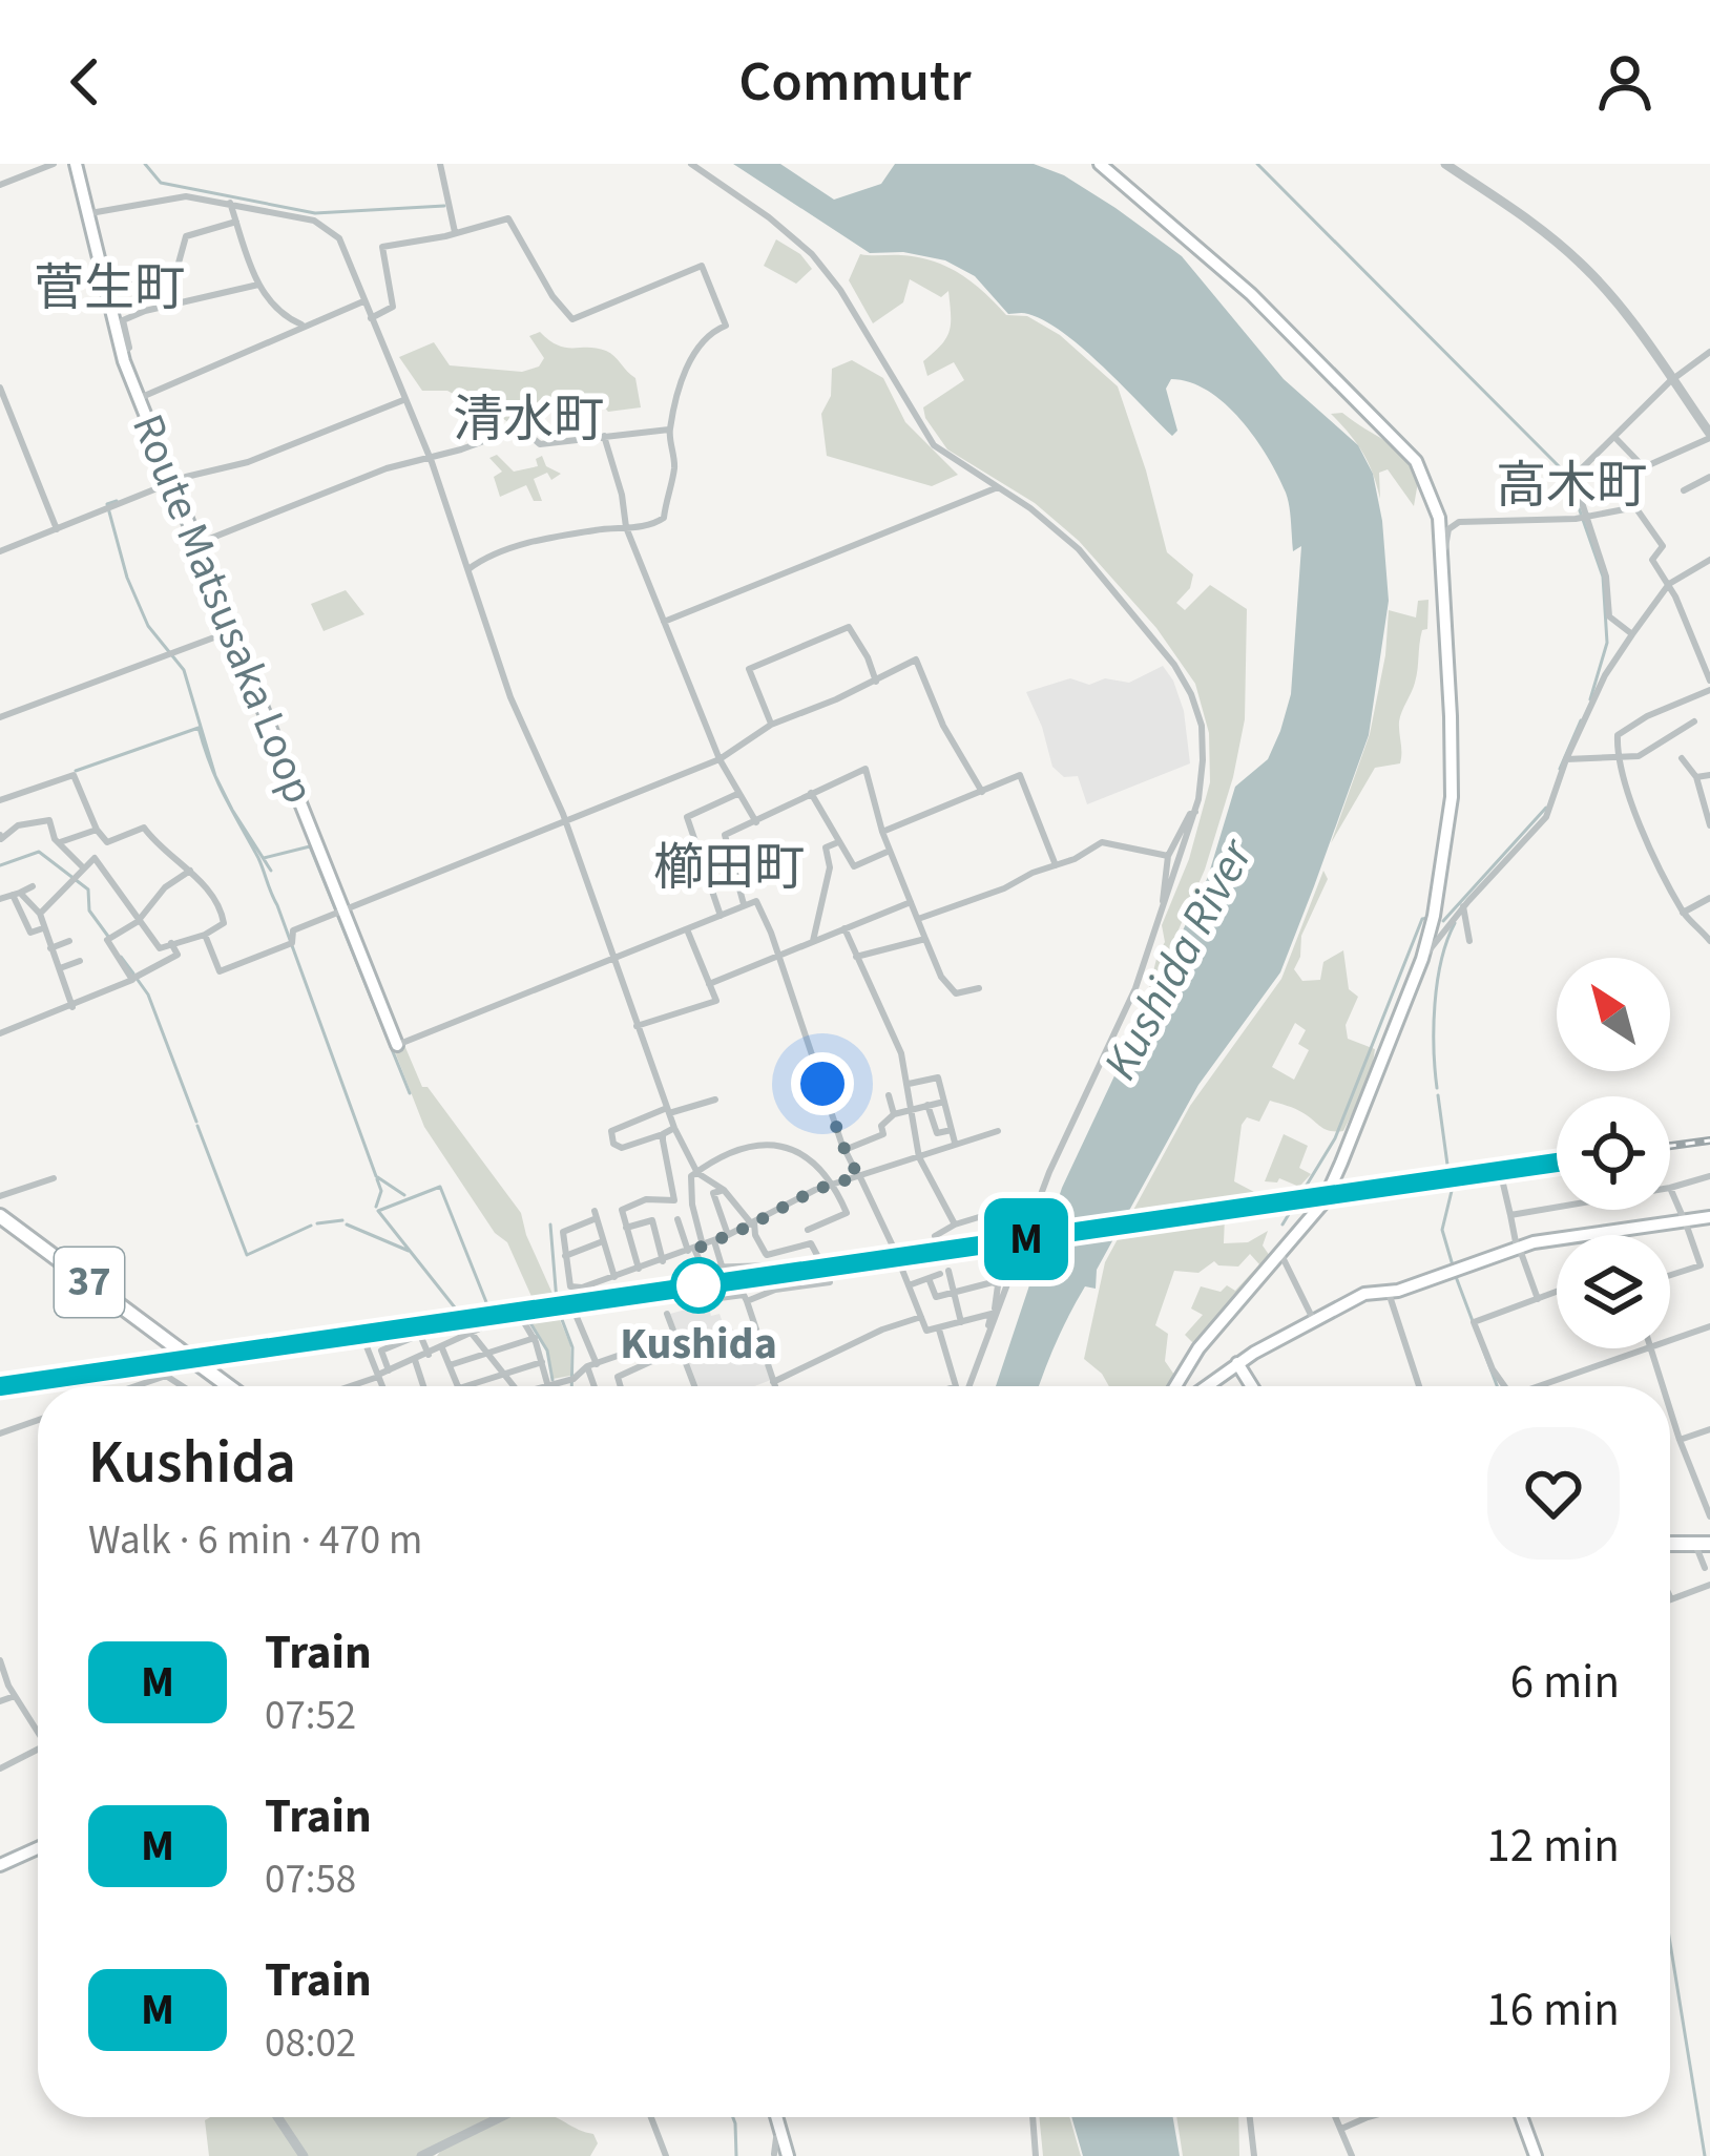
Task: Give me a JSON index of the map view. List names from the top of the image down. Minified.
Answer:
{"streets":{"main road":["Route Matsusaka Loop","37"]},"districts":["菅生町","清水町","高木町","櫛田町"],"water":["Kushida River"],"places":["Kushida"],"north":"top left","page":{"header":"Commutr","on_map":"M","heading":["Kushida","Walk · 6 min · 470 m"],"list":[{"mark":"M","name":"Train","note":"07:52","value":"6 min"},{"mark":"M","name":"Train","note":"07:58","value":"12 min"},{"mark":"M","name":"Train","note":"08:02","value":"16 min"}]}}
